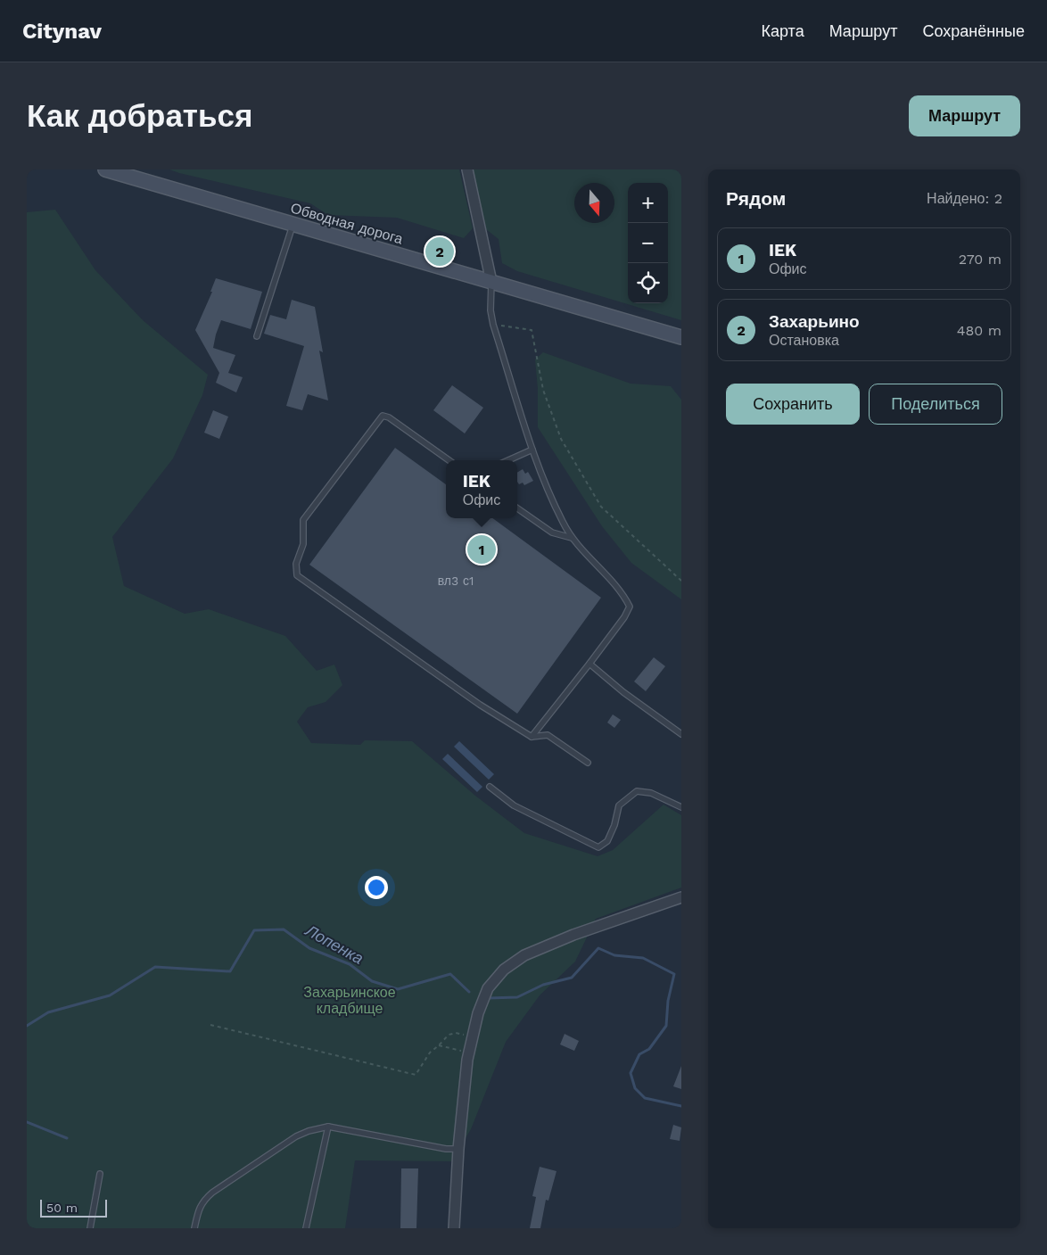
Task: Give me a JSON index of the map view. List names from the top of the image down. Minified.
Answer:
{"streets":{"main road":["Обводная дорога"]},"water":["Лопенка"],"parks":["Захарьинское кладбище"],"house_numbers":["вл3 с1"],"scale_bar":"50 m","north":"bottom","page":{"header":"Citynav","nav":["Карта","Маршрут","Сохранённые"],"buttons":["Маршрут",["Сохранить","Поделиться"]],"title":"Как добраться","heading":["Рядом","Найдено: 2"],"map_buttons":["+","−"],"list":[{"mark":"1","name":"IEK","note":"Офис","value":"270 m"},{"mark":"2","name":"Захарьино","note":"Остановка","value":"480 m"}],"pins":["2","1"],"popup":["IEK","Офис"],"scale":"50 m"}}
